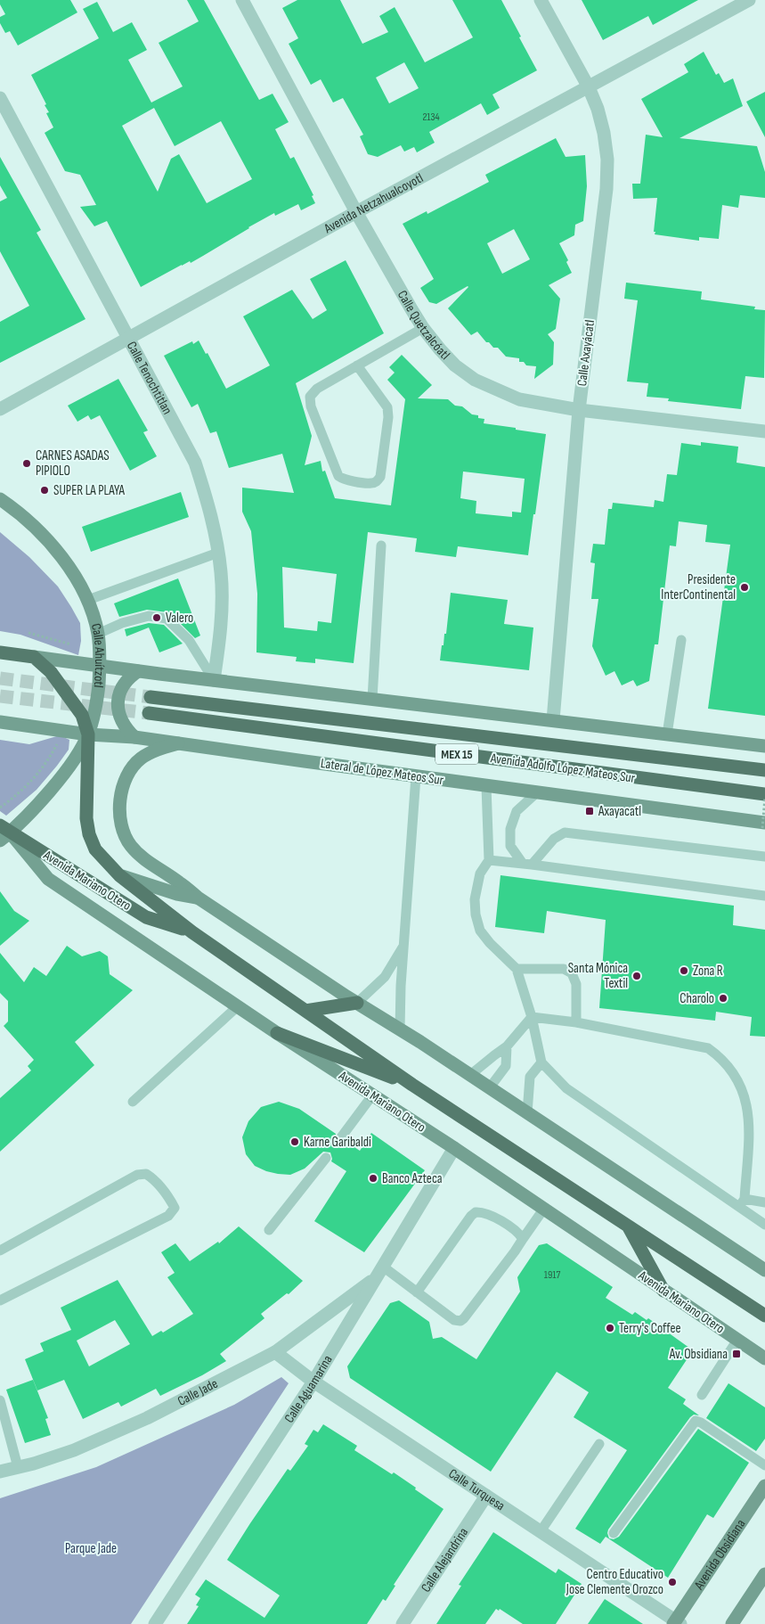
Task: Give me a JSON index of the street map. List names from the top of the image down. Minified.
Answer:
{"streets":{"main road":["Calle Ahuítzotl","MEX 15","Avenida Adolfo López Mateos Sur","Lateral de López Mateos Sur","Avenida Mariano Otero","Avenida Obsidiana"],"street":["Avenida Netzahualcoyotl","Calle Quetzalcóatl","Calle Axayácatl","Calle Tenochtitlan","Calle Aguamarina","Calle Jade","Calle Turquesa","Calle Alejandrina"]},"crossings":[["Avenida Netzahualcoyotl","Calle Quetzalcóatl"],["Avenida Netzahualcoyotl","Calle Axayácatl"],["Avenida Netzahualcoyotl","Calle Tenochtitlan"],["Calle Quetzalcóatl","Calle Axayácatl"],["Calle Ahuítzotl","Lateral de López Mateos Sur"],["Calle Ahuítzotl","Avenida Mariano Otero"],["Lateral de López Mateos Sur","Avenida Mariano Otero"],["Avenida Mariano Otero","Calle Aguamarina"],["Calle Aguamarina","Calle Jade"],["Calle Aguamarina","Calle Turquesa"],["Calle Jade","Calle Turquesa"],["Calle Turquesa","Avenida Obsidiana"],["Calle Turquesa","Calle Alejandrina"]],"parks":["Parque Jade"],"places":{"other":["CARNES ASADAS PIPIOLO","SUPER LA PLAYA","Presidente InterContinental","Valero","Zona R","Santa Mónica Textil","Charolo","Karne Garibaldi","Banco Azteca","Terry's Coffee","Centro Educativo Jose Clemente Orozco"],"transit":["Axayacatl","Av. Obsidiana"]},"house_numbers":["2134","1917"]}
